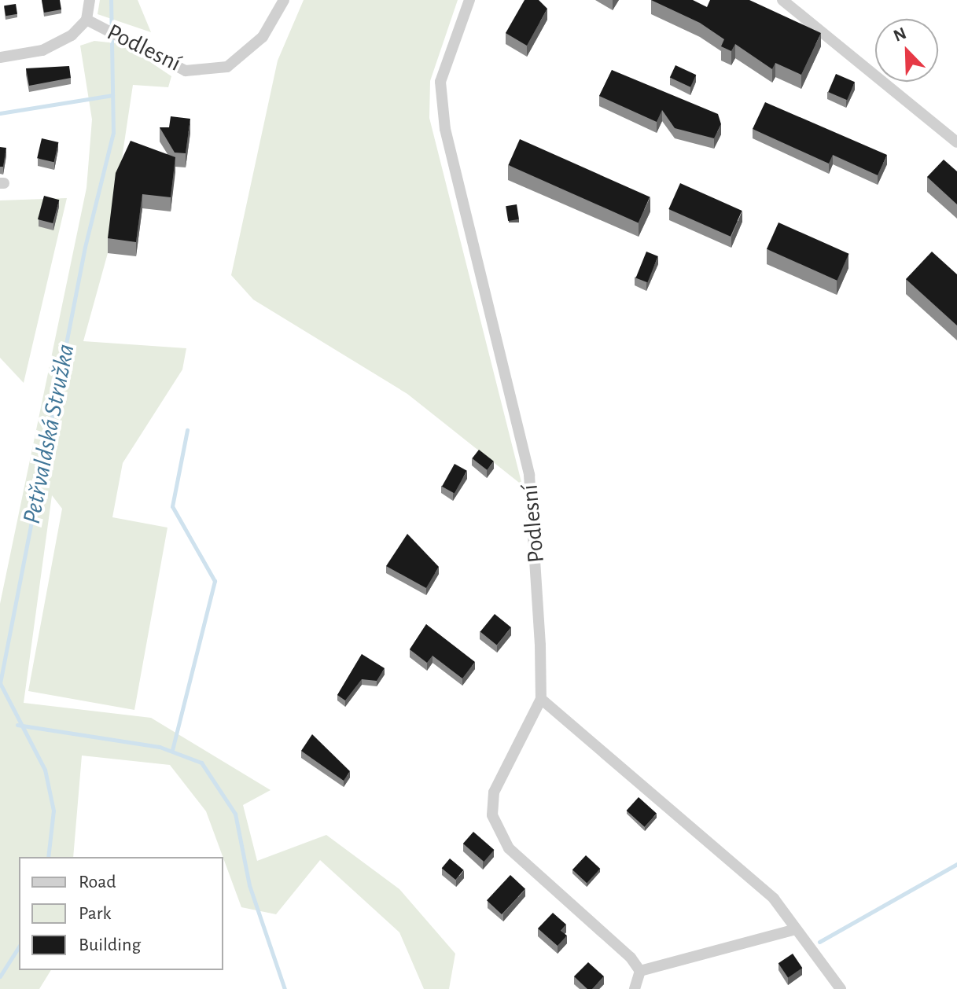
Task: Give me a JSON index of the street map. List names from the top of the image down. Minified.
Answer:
{"streets":{"street":["Podlesní"]},"water":["Petřvaldská Stružka"],"legend":["Road","Park","Building"],"north":"top left"}
